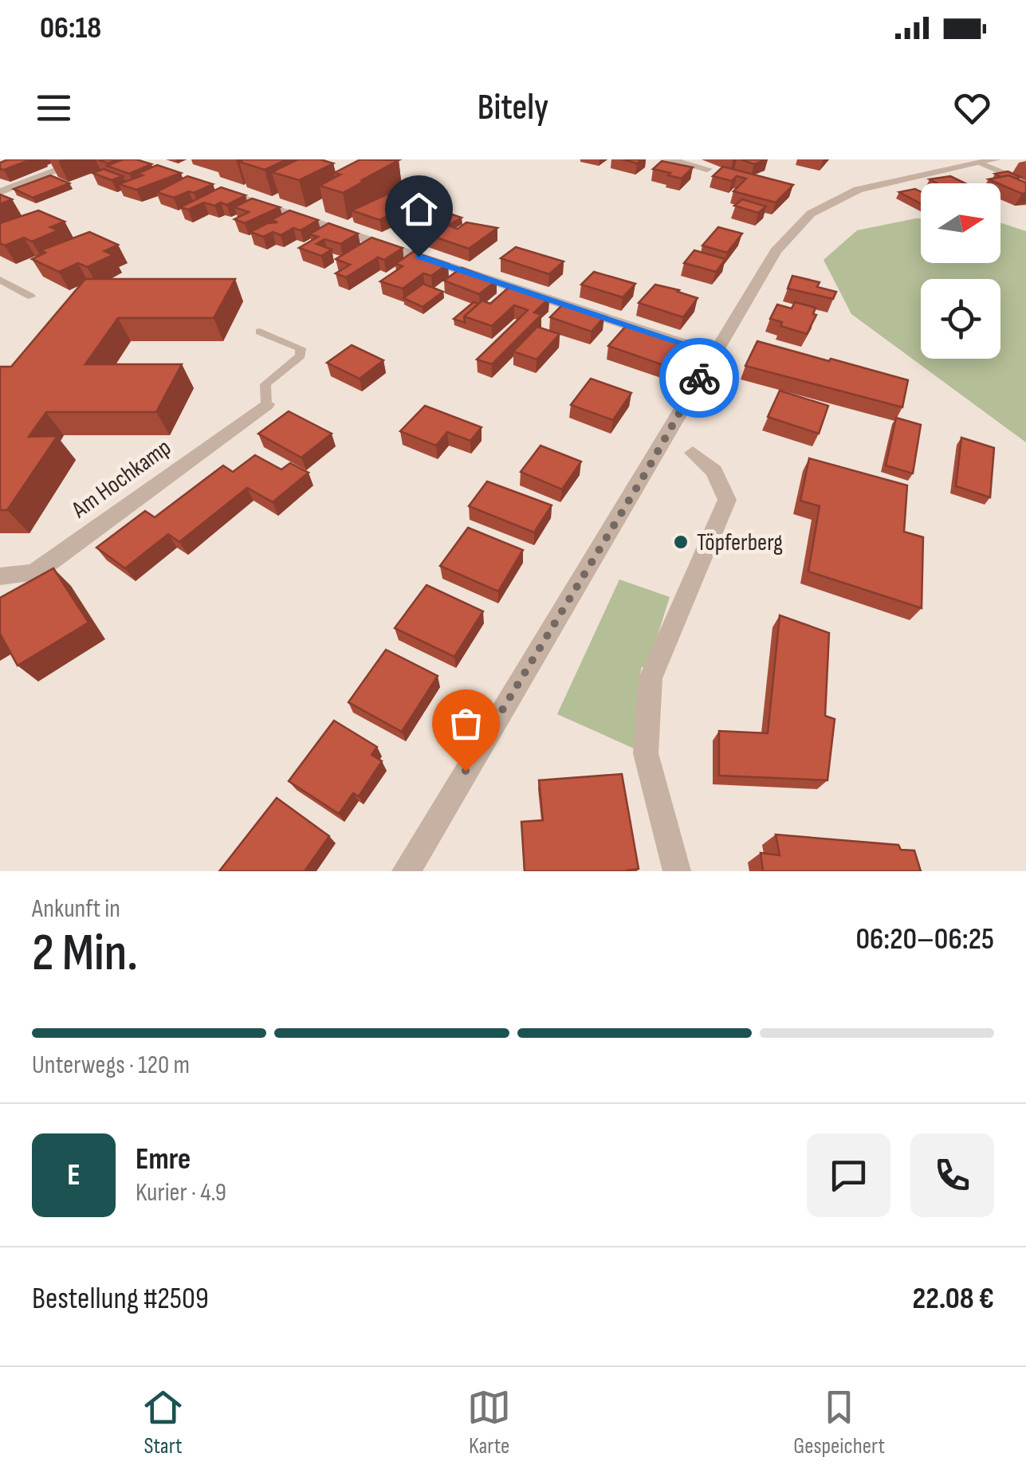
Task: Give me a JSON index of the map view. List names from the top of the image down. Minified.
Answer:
{"streets":{"street":["Am Hochkamp"]},"places":["Töpferberg"],"north":"right","page":{"status":"06:18","header":"Bitely","heading":["2 Min.","Ankunft in","06:20–06:25"],"panel":["Emre","Kurier · 4.9","Bestellung #2509","22.08 €"],"bar":"Unterwegs · 120 m","round":"E","tabs":["Start","Karte","Gespeichert"]}}
